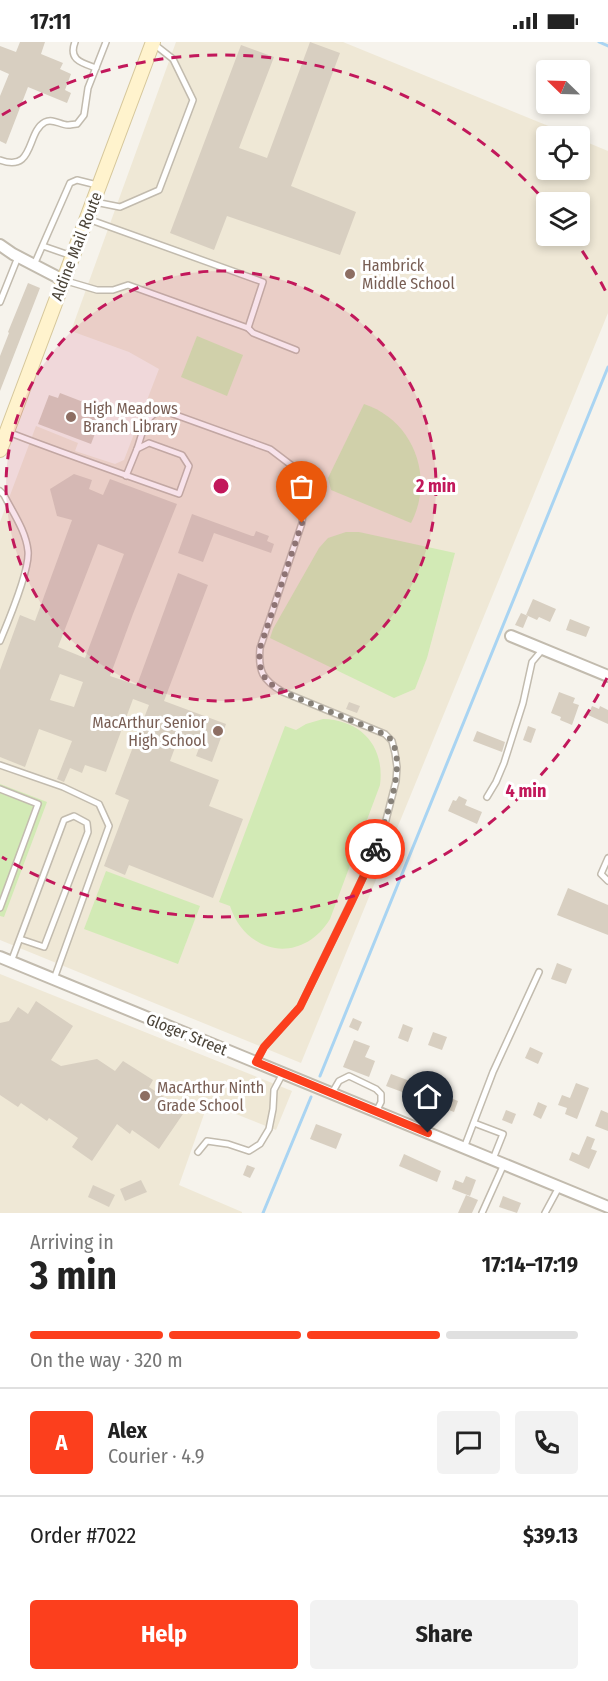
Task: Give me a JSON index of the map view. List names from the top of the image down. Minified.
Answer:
{"streets":{"main road":["Aldine Mail Route"],"street":["Gloger Street"]},"places":["Hambrick Middle School","High Meadows Branch Library","MacArthur Senior High School","MacArthur Ninth Grade School"],"north":"top left","page":{"status":"17:11","heading":["3 min","Arriving in","17:14–17:19"],"panel":["Alex","Courier · 4.9","Order #7022","$39.13"],"bar":"On the way · 320 m","round":"A","buttons":["Help","Share"]},"rings":["2 min","4 min"]}
